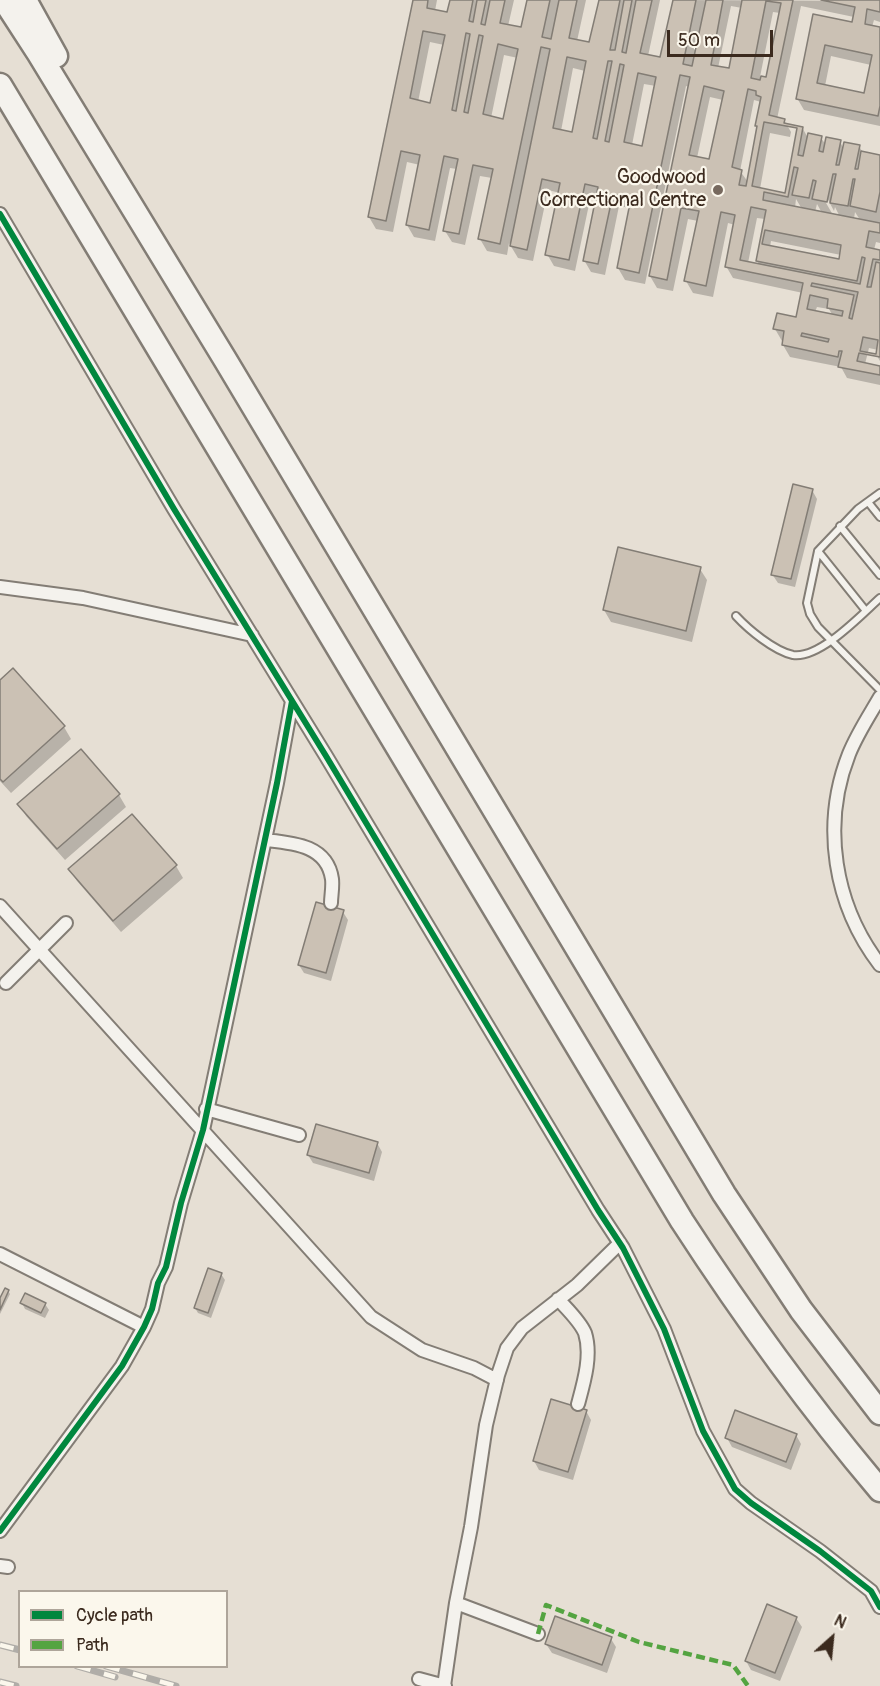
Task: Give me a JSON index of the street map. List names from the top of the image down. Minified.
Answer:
{"places":["Goodwood Correctional Centre"],"legend":["Cycle path","Path"],"scale_bar":"50 m","north":"top right"}
